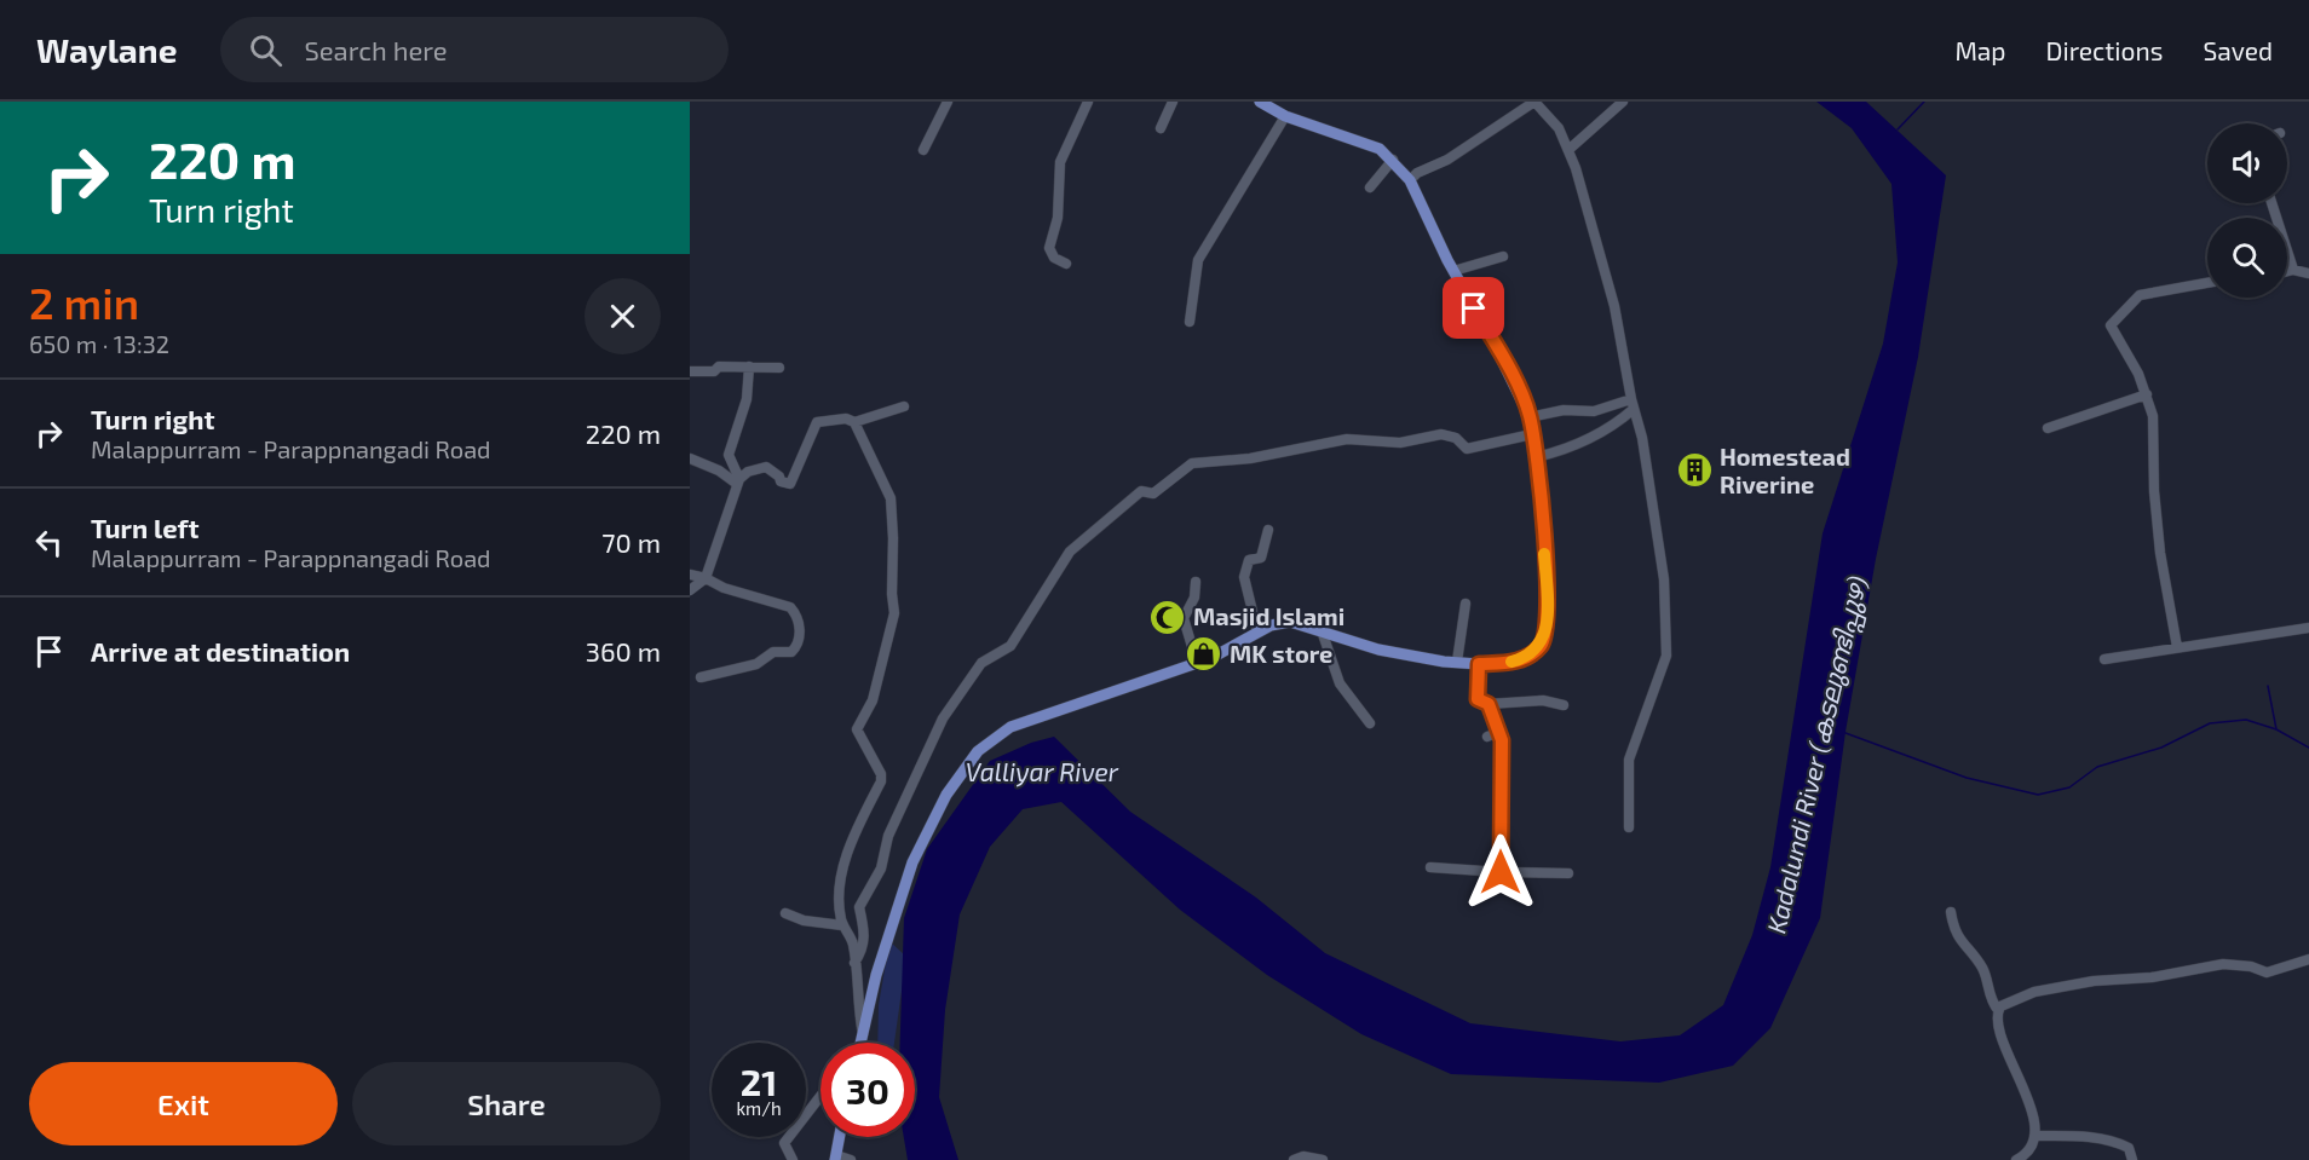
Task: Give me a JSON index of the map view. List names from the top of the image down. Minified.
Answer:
{"water":["Kadalundi River (കടലുണ്ടിപ്പുഴ)","Valliyar River"],"places":{"building":["Homestead Riverine"],"mosque":["Masjid Islami"],"shop":["MK store"]},"page":{"header":"Waylane","search":"Search here","nav":["Map","Directions","Saved"],"turn":["220 m","Turn right"],"heading":["2 min","650 m · 13:32"],"list":[{"name":"Turn right","note":"Malappurram - Parappnangadi Road","value":"220 m"},{"name":"Turn left","note":"Malappurram - Parappnangadi Road","value":"70 m"},{"name":"Arrive at destination","value":"360 m"}],"speed":"21 km/h","limit":"30","buttons":["Exit","Share"]}}
